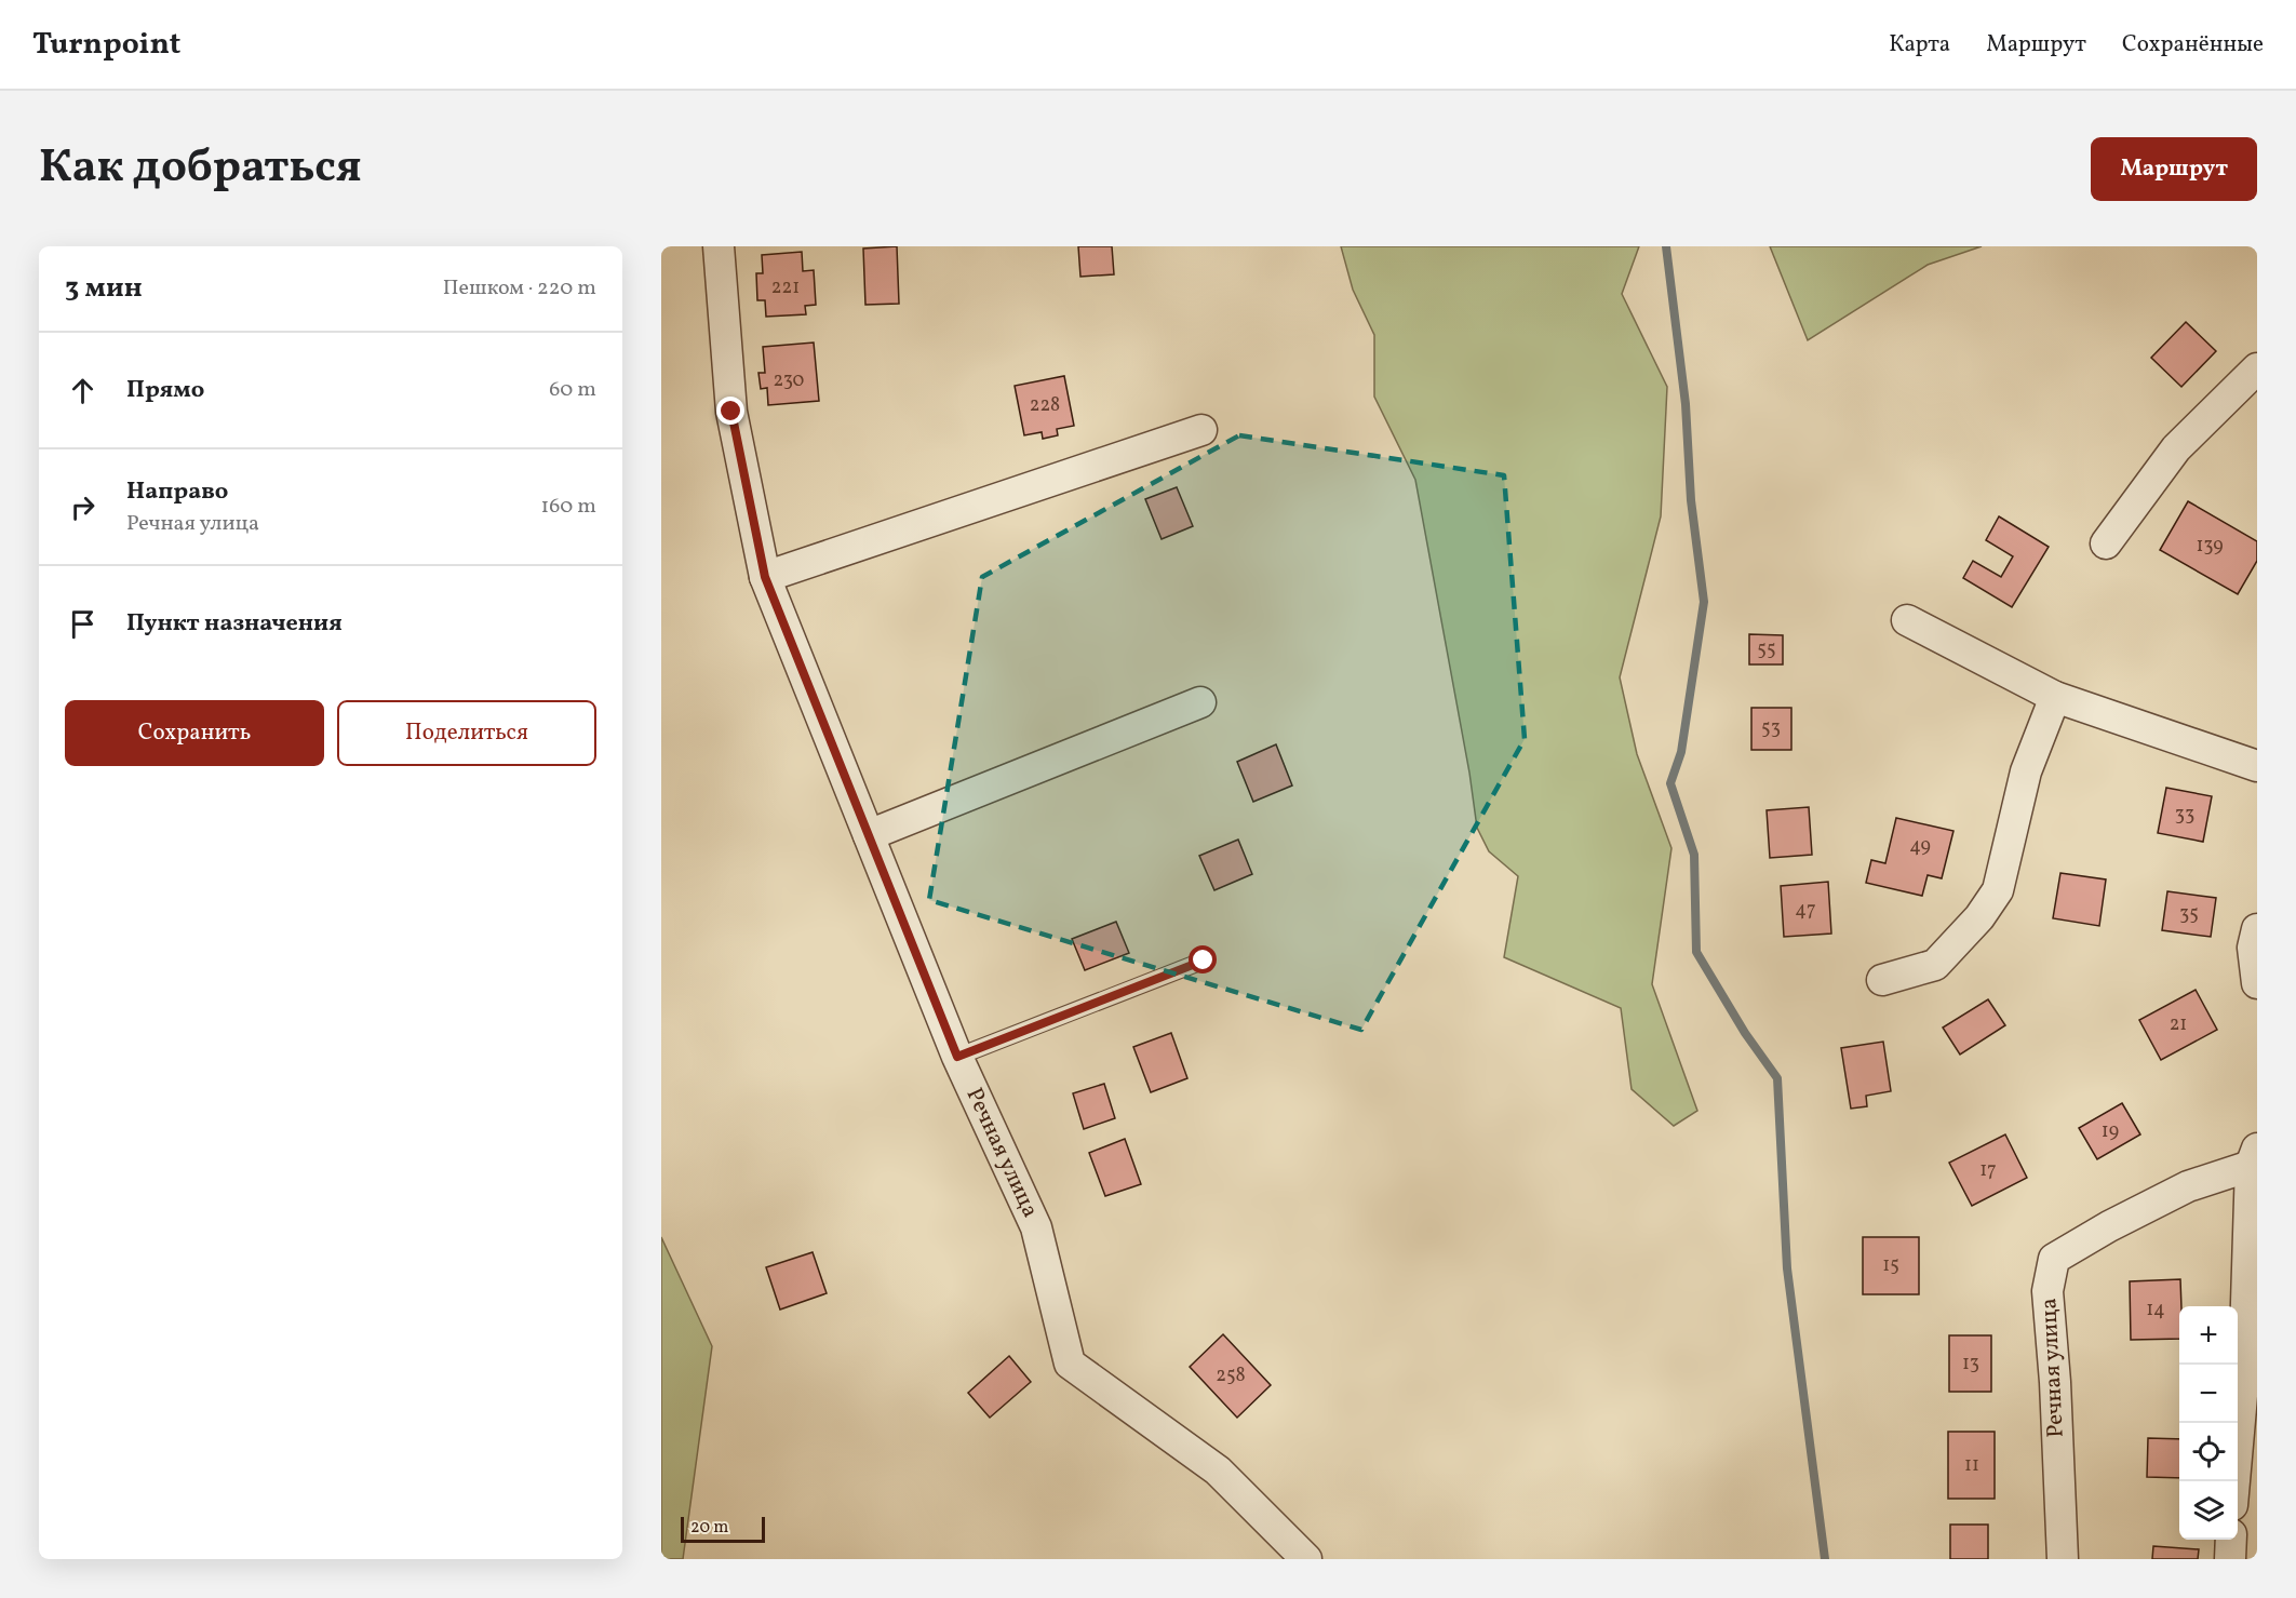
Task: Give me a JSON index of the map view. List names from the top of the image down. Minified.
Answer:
{"streets":{"street":["Речная улица"]},"house_numbers":["221","230","228","139","55","53","33","49","47","35","21","19","17","15","14","13","258","11"],"scale_bar":"20 m","page":{"header":"Turnpoint","nav":["Карта","Маршрут","Сохранённые"],"title":"Как добраться","buttons":["Маршрут",["Сохранить","Поделиться"]],"heading":["3 мин","Пешком · 220 m"],"list":[["Прямо","60 m"],["Направо","Речная улица","160 m"],"Пункт назначения"],"map_buttons":["+","−"],"scale":"20 m"}}
